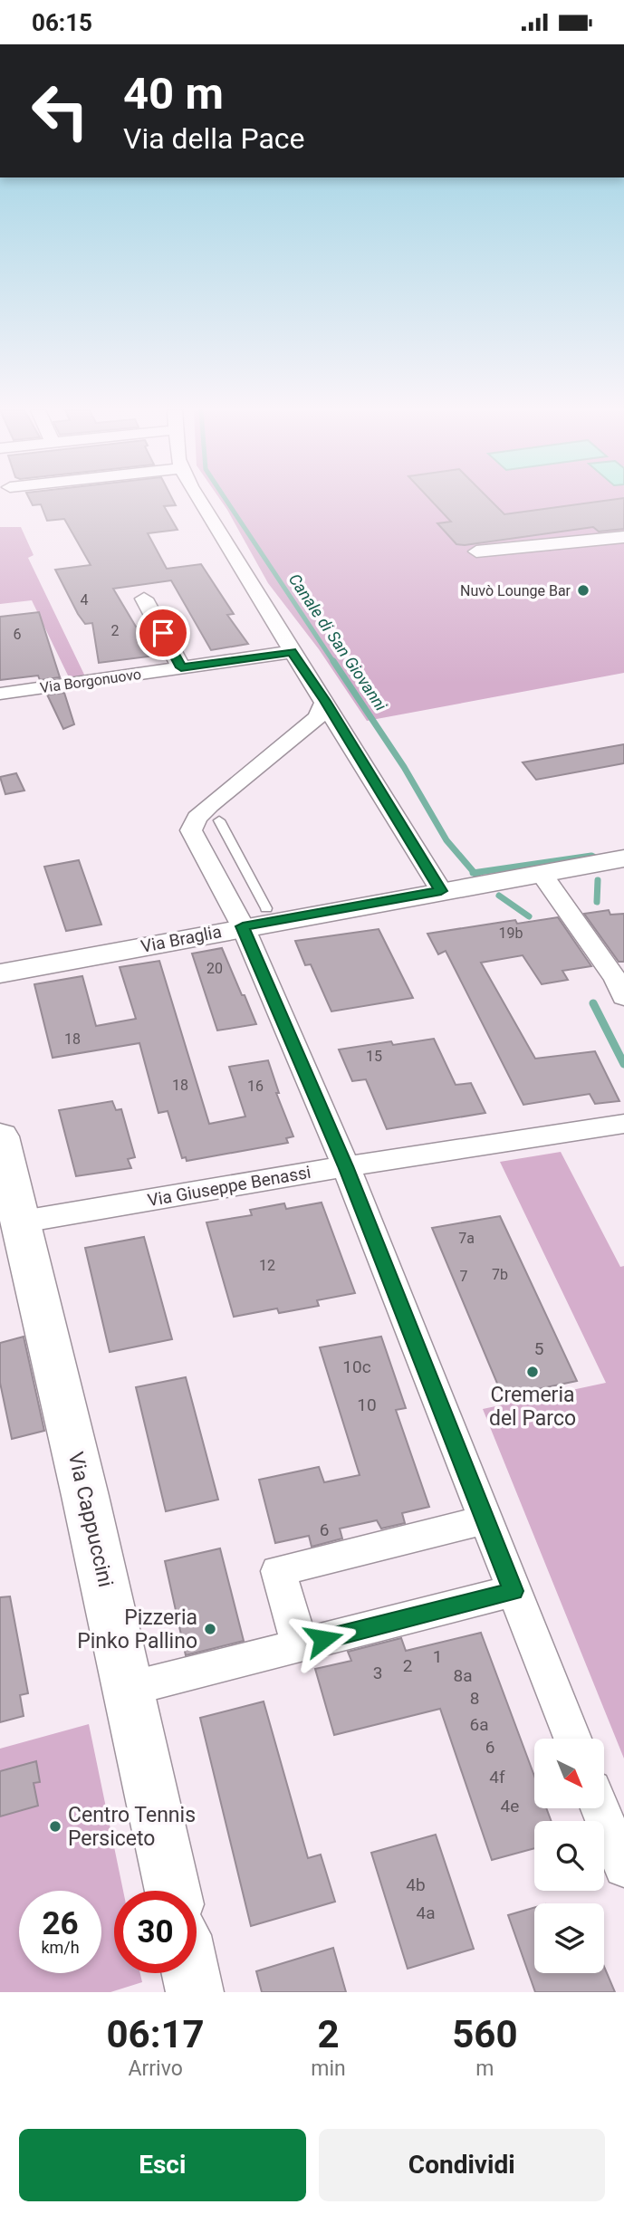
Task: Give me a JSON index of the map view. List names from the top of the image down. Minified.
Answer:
{"streets":{"main road":["Via Cappuccini"],"street":["Via Borgonuovo","Via Braglia","Via Giuseppe Benassi"]},"crossings":[["Via Giuseppe Benassi","Via Cappuccini"]],"water":["Canale di San Giovanni"],"places":["Nuvò Lounge Bar","Cremeria del Parco","Pizzeria Pinko Pallino","Centro Tennis Persiceto"],"house_numbers":["4","2","6","19b","20","18","15","18","16","7a","12","7b","7","5","10c","10","6","1","2","3","8a","8","6a","6","4f","4e","4b","4a"],"north":"bottom right","page":{"status":"06:15","turn":["40 m","Via della Pace"],"speed":"26 km/h","limit":"30","eta":["06:17","Arrivo","2","min","560","m"],"buttons":["Esci","Condividi"]}}
